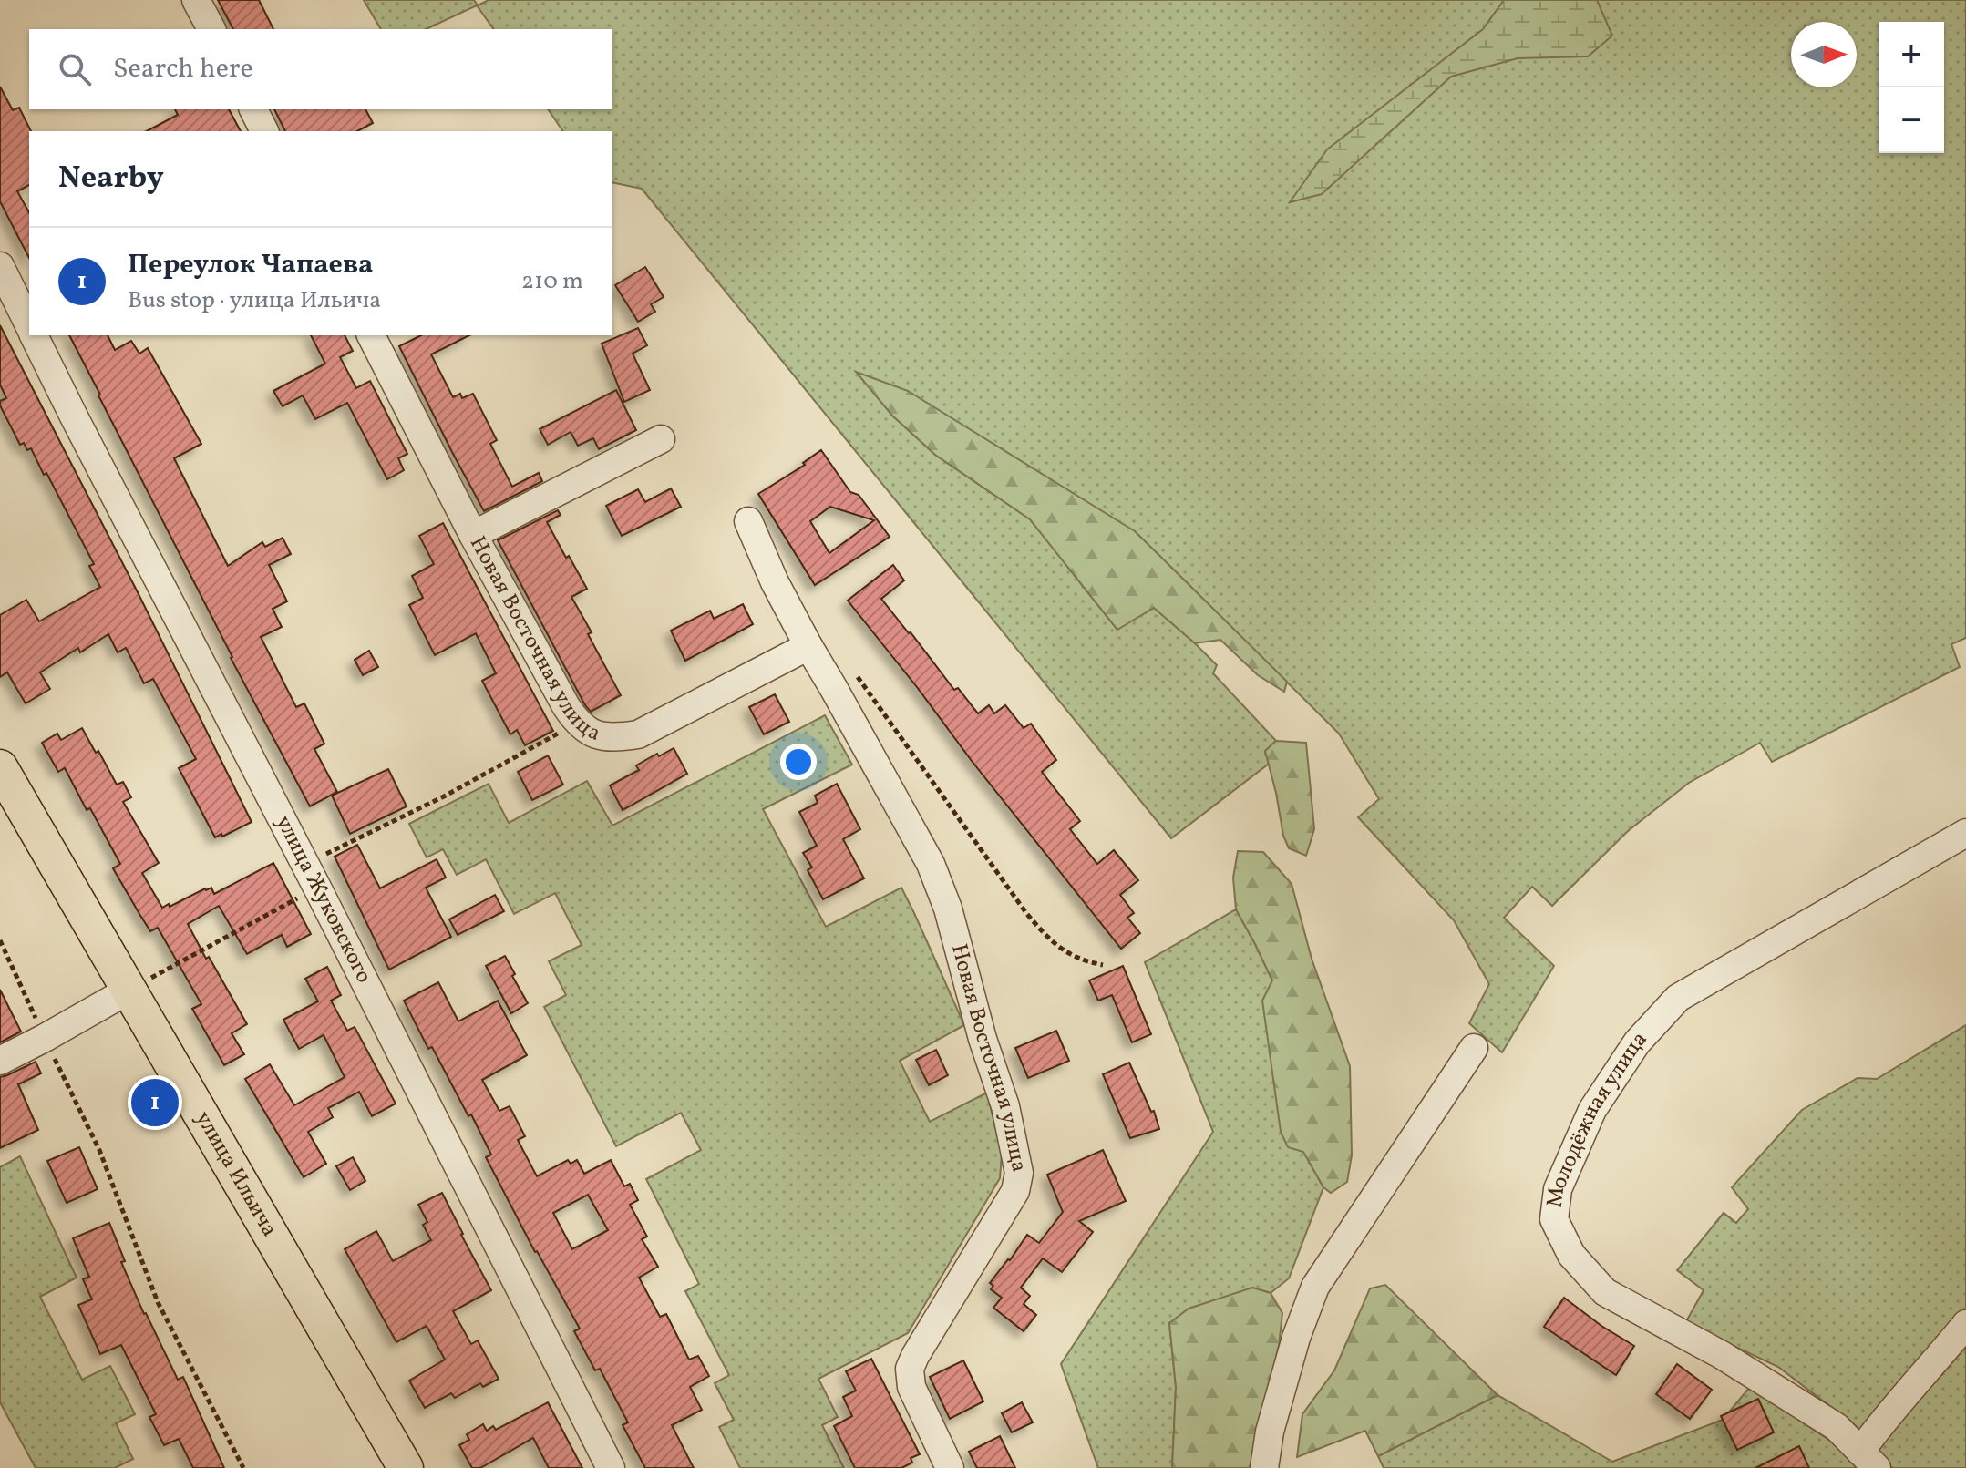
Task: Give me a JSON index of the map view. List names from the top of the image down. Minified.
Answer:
{"streets":{"main road":["улица Ильича"],"street":["Новая Восточная улица","улица Жуковского","Молодёжная улица"]},"north":"right","page":{"map_buttons":["+","−"],"search":"Search here","heading":"Nearby","list":[{"mark":"1","name":"Переулок Чапаева","note":"Bus stop · улица Ильича","value":"210 m"}],"pins":"1"}}
